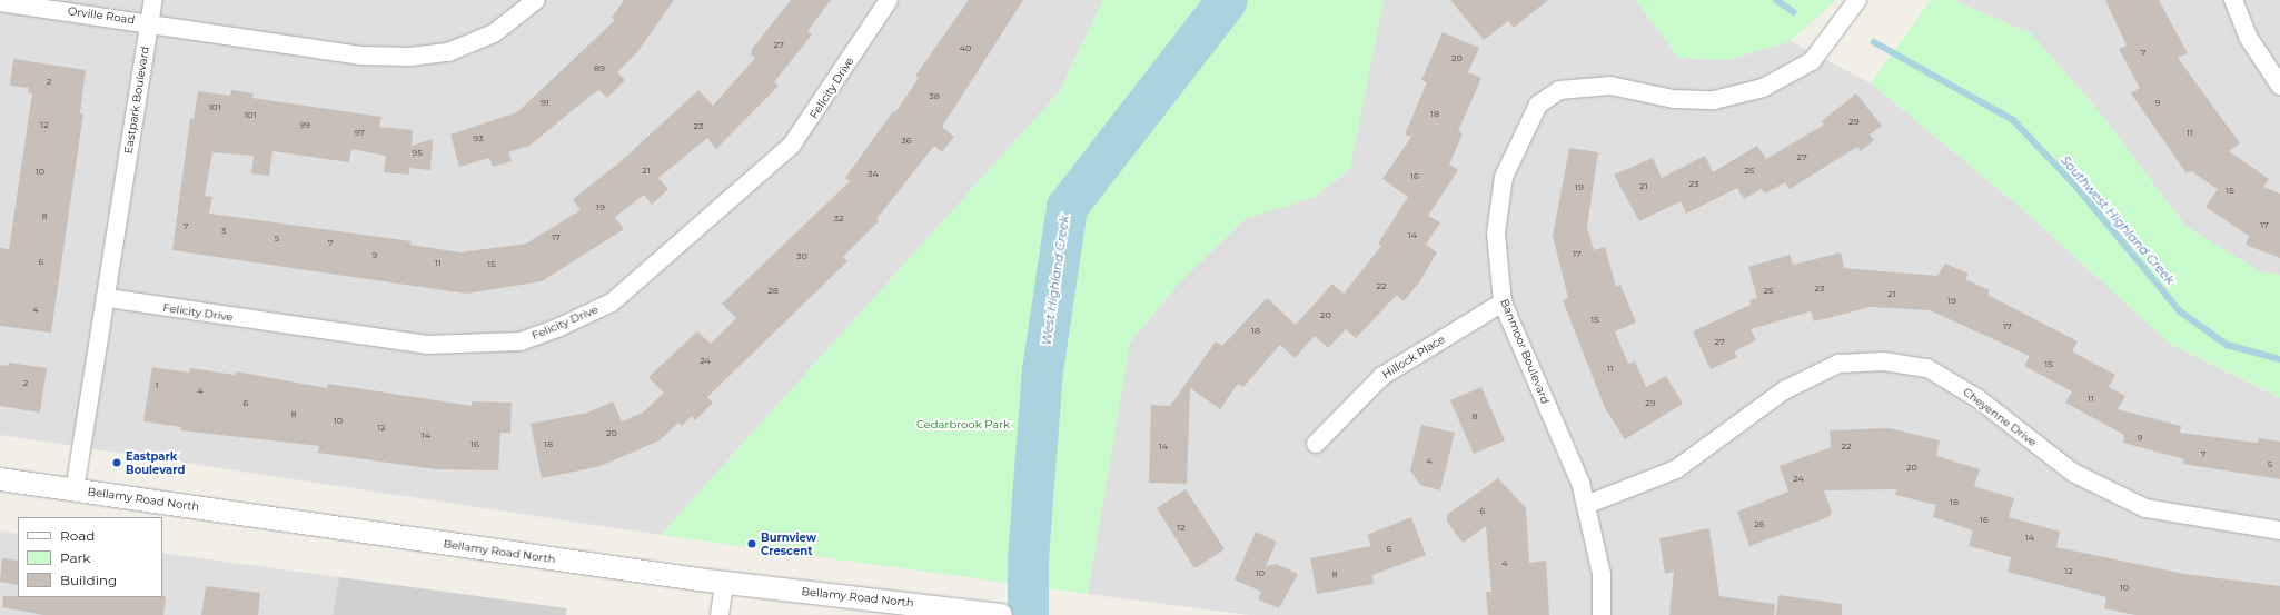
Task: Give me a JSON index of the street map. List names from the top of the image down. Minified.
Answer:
{"streets":{"street":["Orville Road","Felicity Drive","Eastpark Boulevard","Banmoor Boulevard","Hillock Place","Cheyenne Drive","Bellamy Road North"]},"crossings":[["Orville Road","Eastpark Boulevard"],["Felicity Drive","Eastpark Boulevard"],["Eastpark Boulevard","Bellamy Road North"],["Banmoor Boulevard","Hillock Place"],["Banmoor Boulevard","Cheyenne Drive"]],"water":["Southwest Highland Creek","West Highland Creek"],"parks":["Cedarbrook Park"],"places":["Eastpark Boulevard","Burnview Crescent"],"house_numbers":["27","40","7","20","89","2","38","91","9","101","18","101","29","12","99","23","97","11","93","36","95","27","21","25","10","34","16","23","21","19","15","19","8","32","17","7","3","14","17","5","7","17","9","30","6","11","15","22","23","28","25","21","19","4","20","15","17","18","27","24","15","11","2","1","4","11","6","29","8","8","10","12","20","14","9","16","18","14","22","7","4","5","20","24","18","6","16","26","12","14","6","4","12","10","8","10"],"legend":["Road","Park","Building"]}
